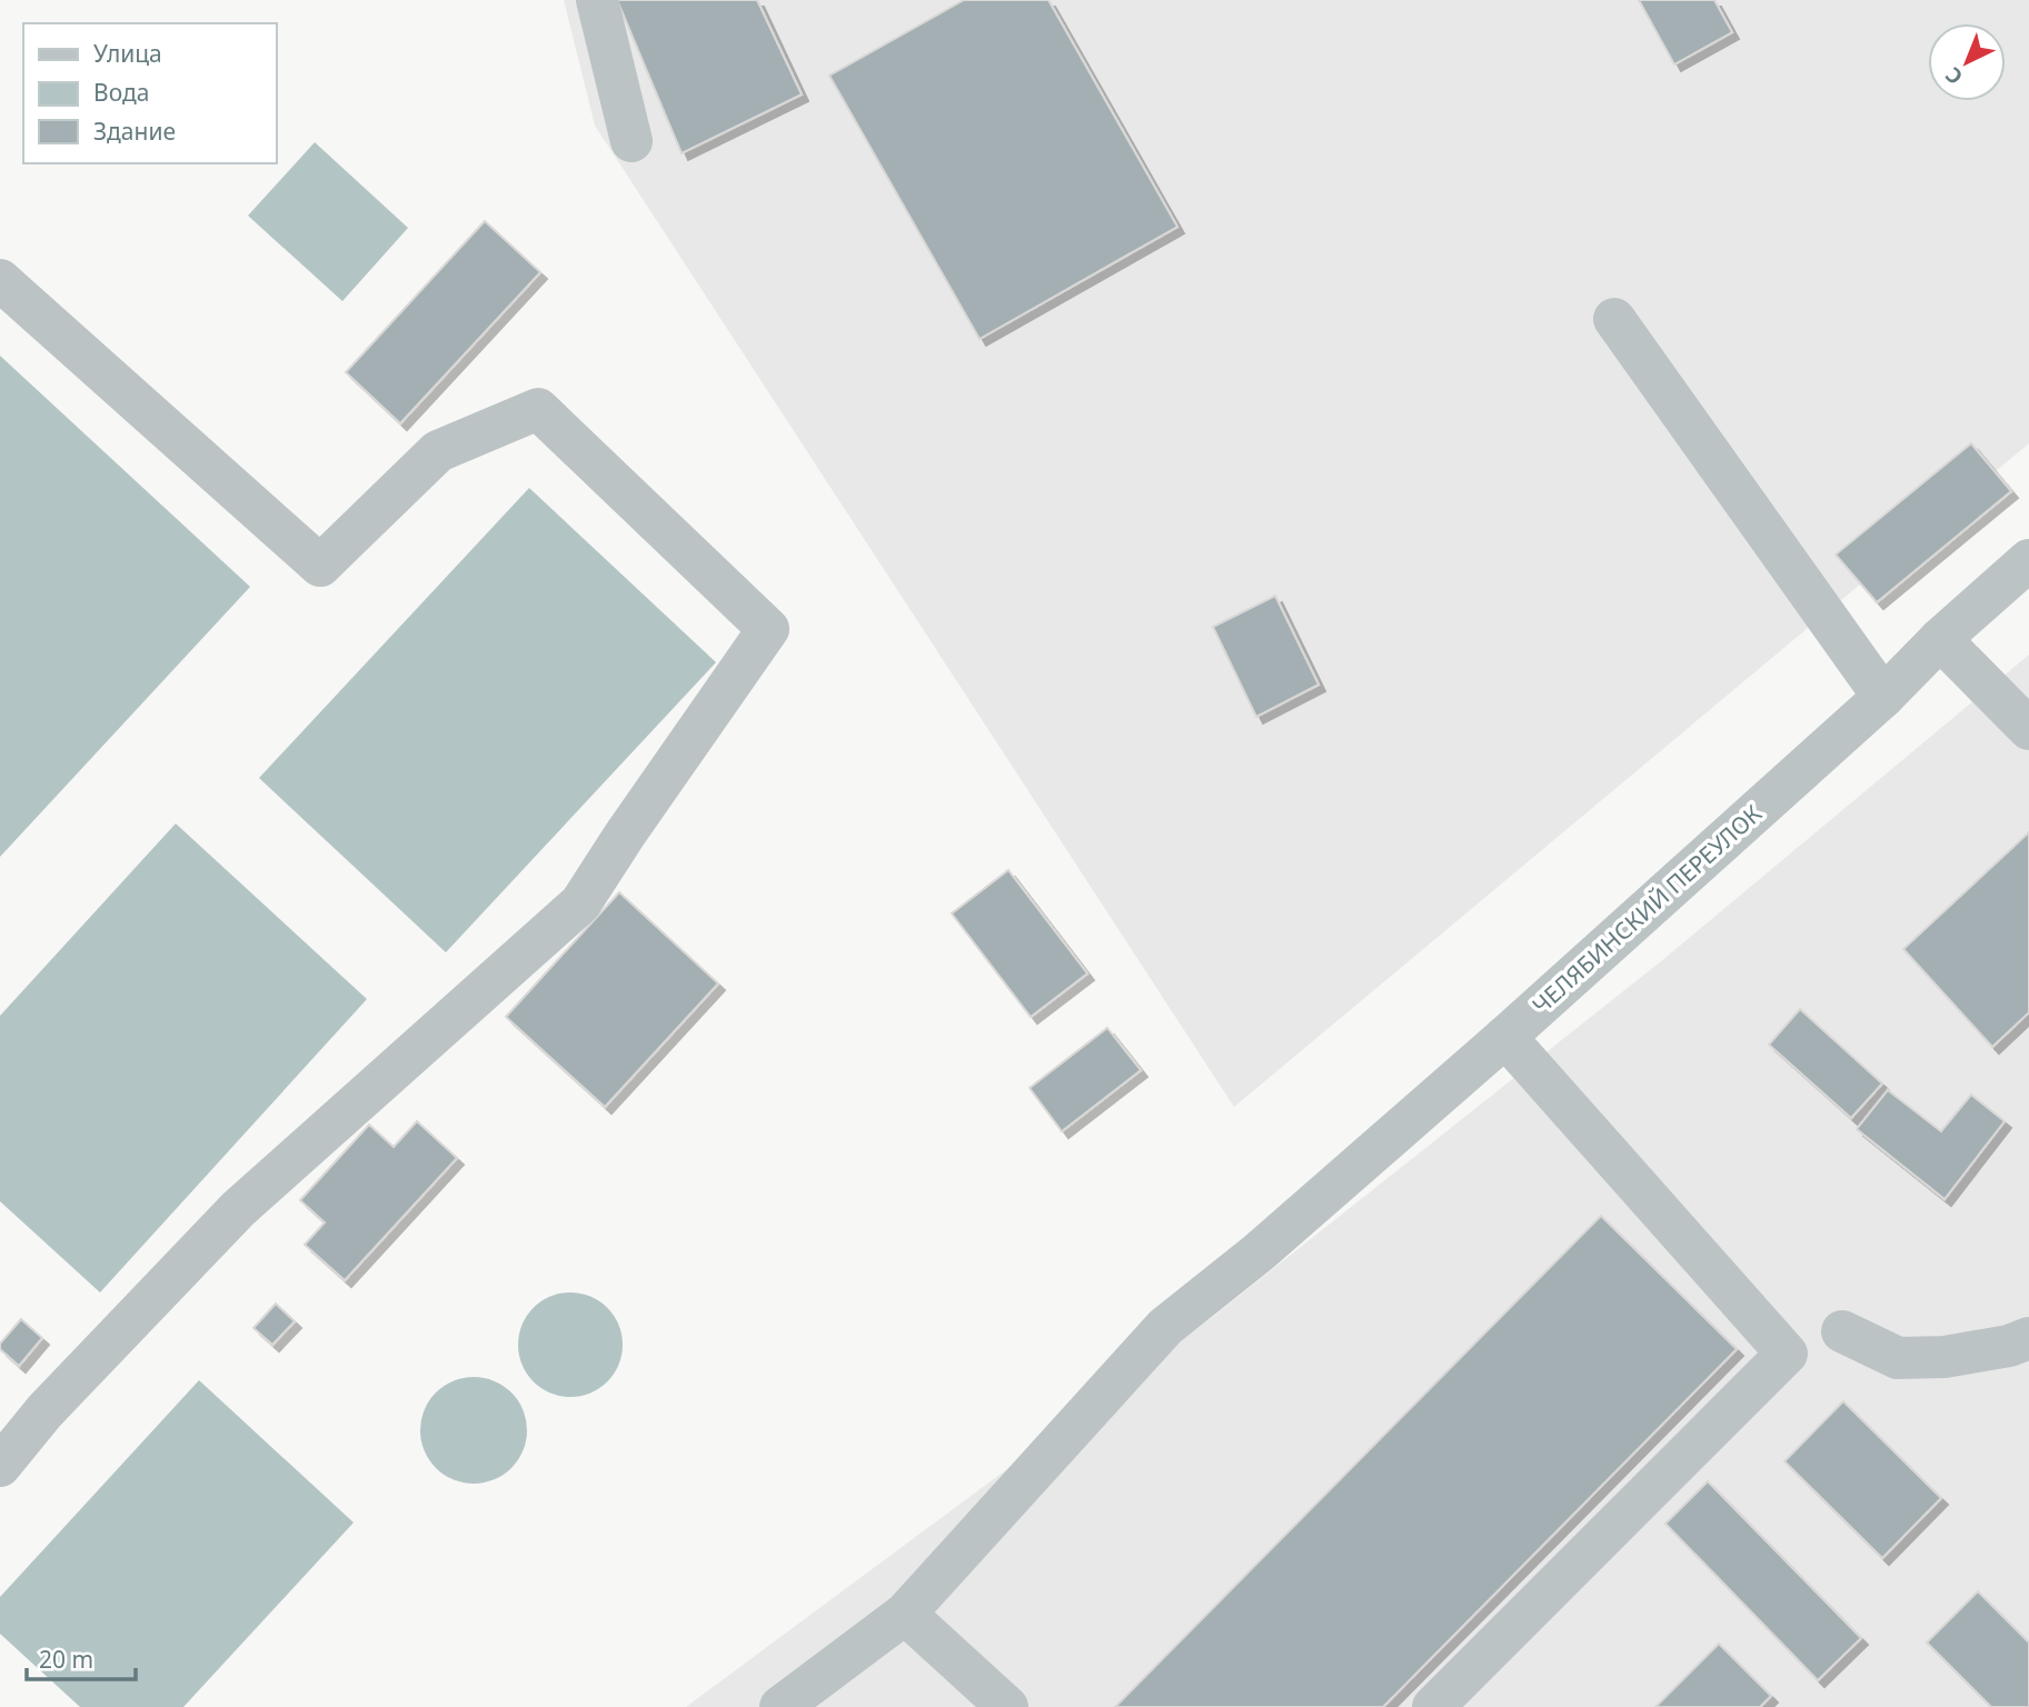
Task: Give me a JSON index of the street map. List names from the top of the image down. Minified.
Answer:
{"streets":{"street":["ЧЕЛЯБИНСКИЙ ПЕРЕУЛОК"]},"legend":["Улица","Вода","Здание"],"scale_bar":"20 m","north":"bottom left"}
